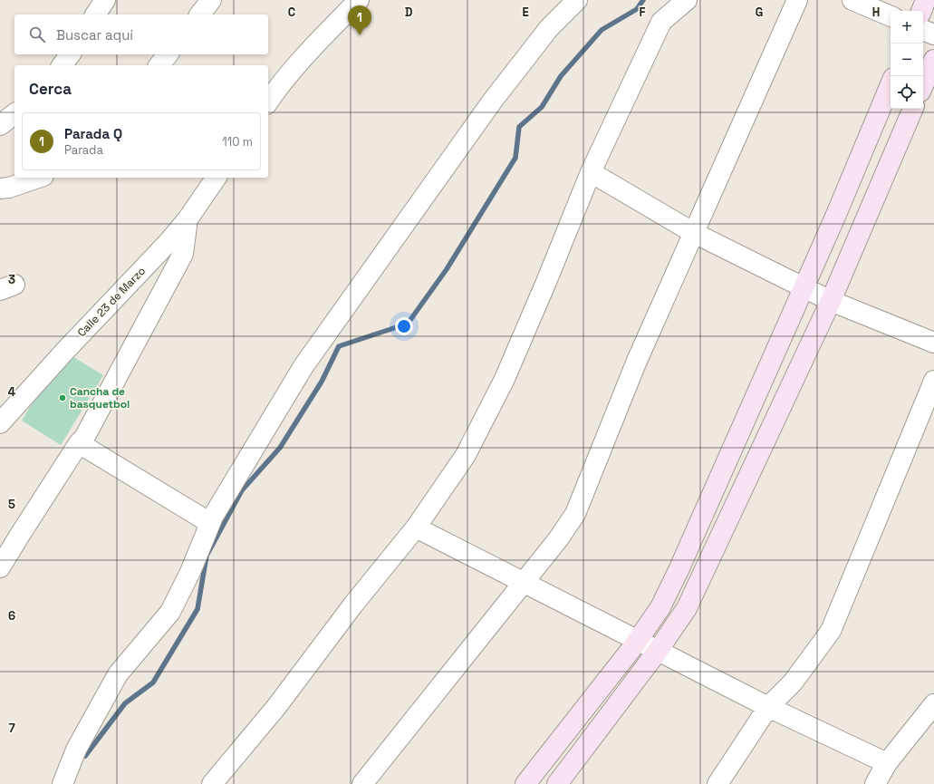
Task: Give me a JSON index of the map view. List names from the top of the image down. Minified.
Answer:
{"streets":{"street":["Calle 23 de Marzo"]},"places":["Cancha de basquetbol"],"page":{"pins":"1","map_buttons":["+","−"],"search":"Buscar aquí","heading":"Cerca","list":[{"mark":"1","name":"Parada Q","note":"Parada","value":"110 m"}]},"grid":{"columns":["C","D","E","F","G","H"],"rows":["3","4","5","6","7"]}}
